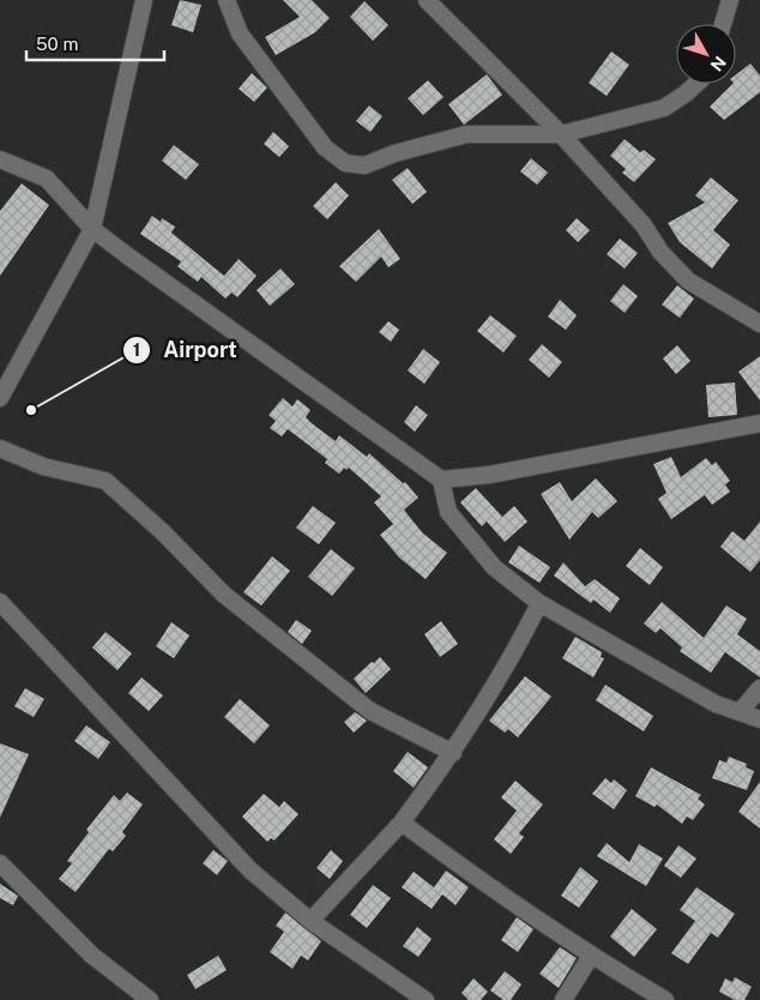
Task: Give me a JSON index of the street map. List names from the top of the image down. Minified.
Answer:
{"places":["Airport"],"scale_bar":"50 m","north":"bottom right"}
